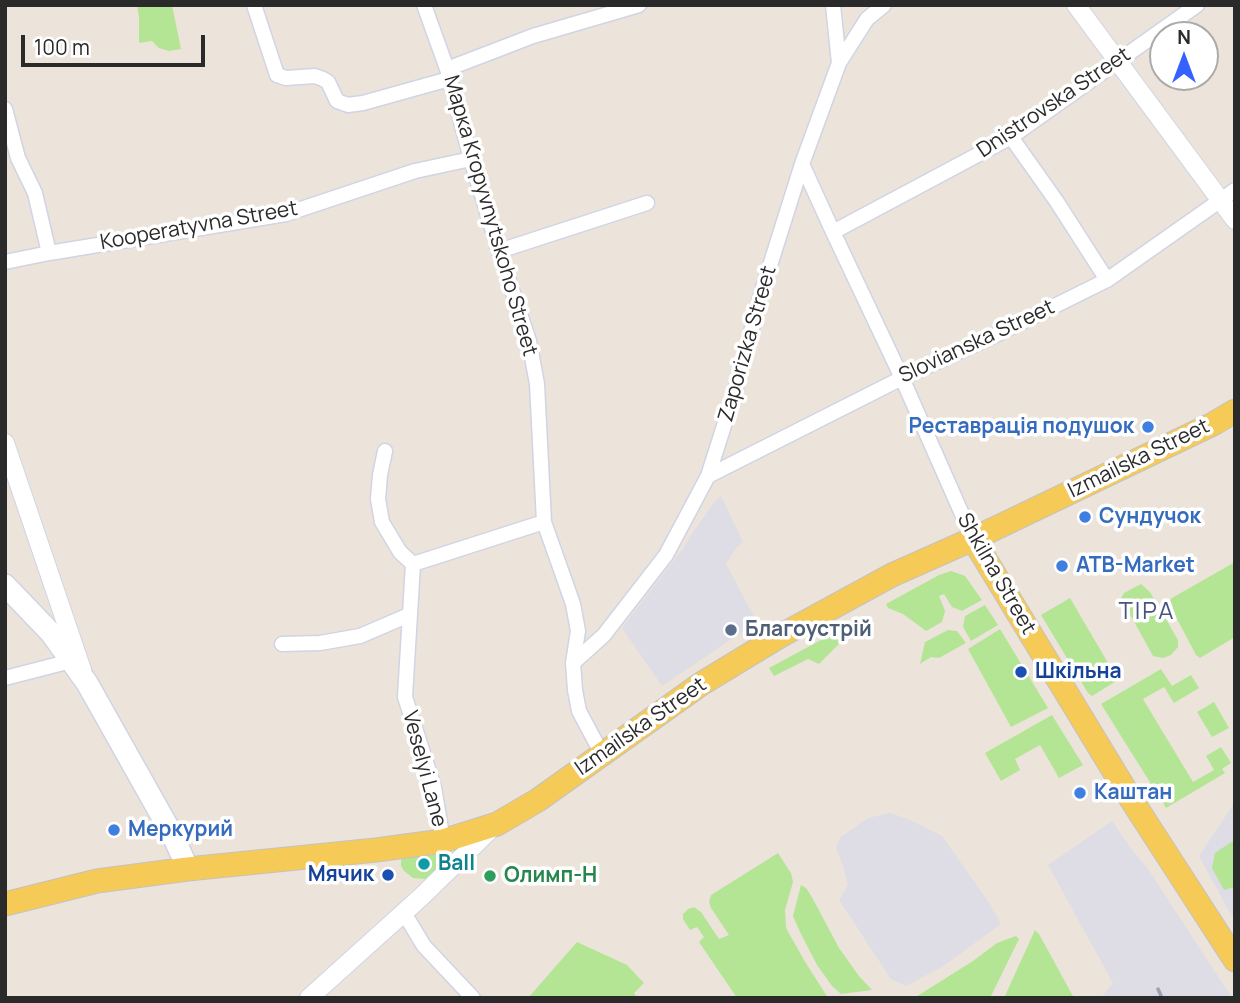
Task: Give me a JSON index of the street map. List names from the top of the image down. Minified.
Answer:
{"streets":{"main road":["Izmailska Street","Shkilna Street"],"street":["Dnistrovska Street","Марка Kropyvnytskoho Street","Kooperatyvna Street","Slovianska Street","Zaporizka Street","Veselyi Lane"]},"crossings":[["Dnistrovska Street","Shkilna Street"],["Марка Kropyvnytskoho Street","Kooperatyvna Street"],["Марка Kropyvnytskoho Street","Zaporizka Street"],["Марка Kropyvnytskoho Street","Izmailska Street"],["Slovianska Street","Zaporizka Street"],["Slovianska Street","Shkilna Street"],["Zaporizka Street","Shkilna Street"],["Izmailska Street","Shkilna Street"],["Izmailska Street","Veselyi Lane"]],"districts":["ТІРА"],"places":["Реставрація подушок","Сундучок","ATB-Market","Благоустрій","Шкільна","Каштан","Меркурий","Ball","Мячик","Олимп-Н"],"scale_bar":"100 m","north":"top"}
